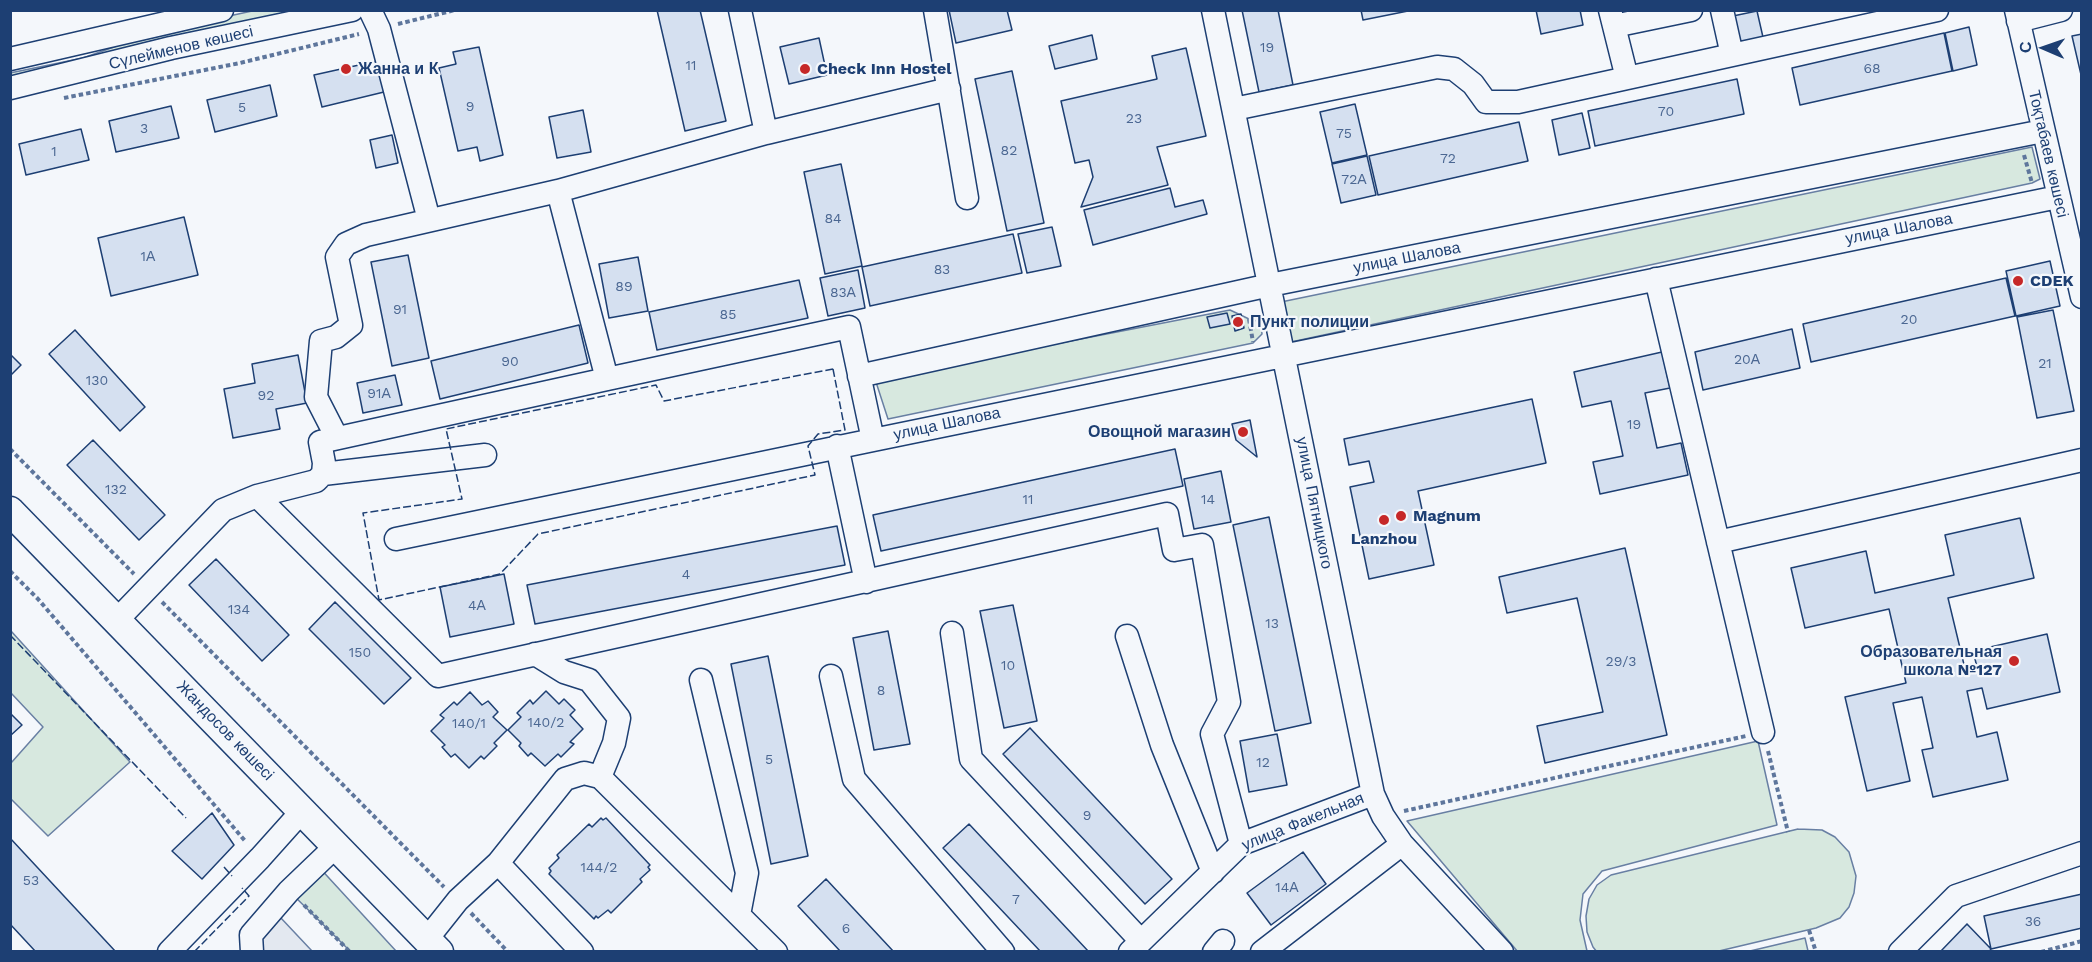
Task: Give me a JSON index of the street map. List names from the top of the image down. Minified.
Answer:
{"streets":{"main road":["Жандосов көшесі"],"street":["Сүлейменов көшесі","Тоқтабаев көшесі","улица Шалова","улица Пятницкого","улица Факельная"]},"crossings":[["Тоқтабаев көшесі","улица Шалова"],["улица Шалова","улица Пятницкого"],["улица Пятницкого","улица Факельная"]],"places":["Жанна и К","Check Inn Hostel","CDEK","Пункт полиции","Овощной магазин","Magnum","Lanzhou","Образовательная школа №127"],"house_numbers":["19","11","68","9","5","70","23","3","75","82","1","72","72А","84","1А","83","89","83А","91","85","20","20А","90","21","130","91А","92","19","132","11","14","4","4А","134","13","150","29/3","10","8","140/2","140/1","5","12","9","144/2","53","14А","7","36","6"],"north":"left"}
